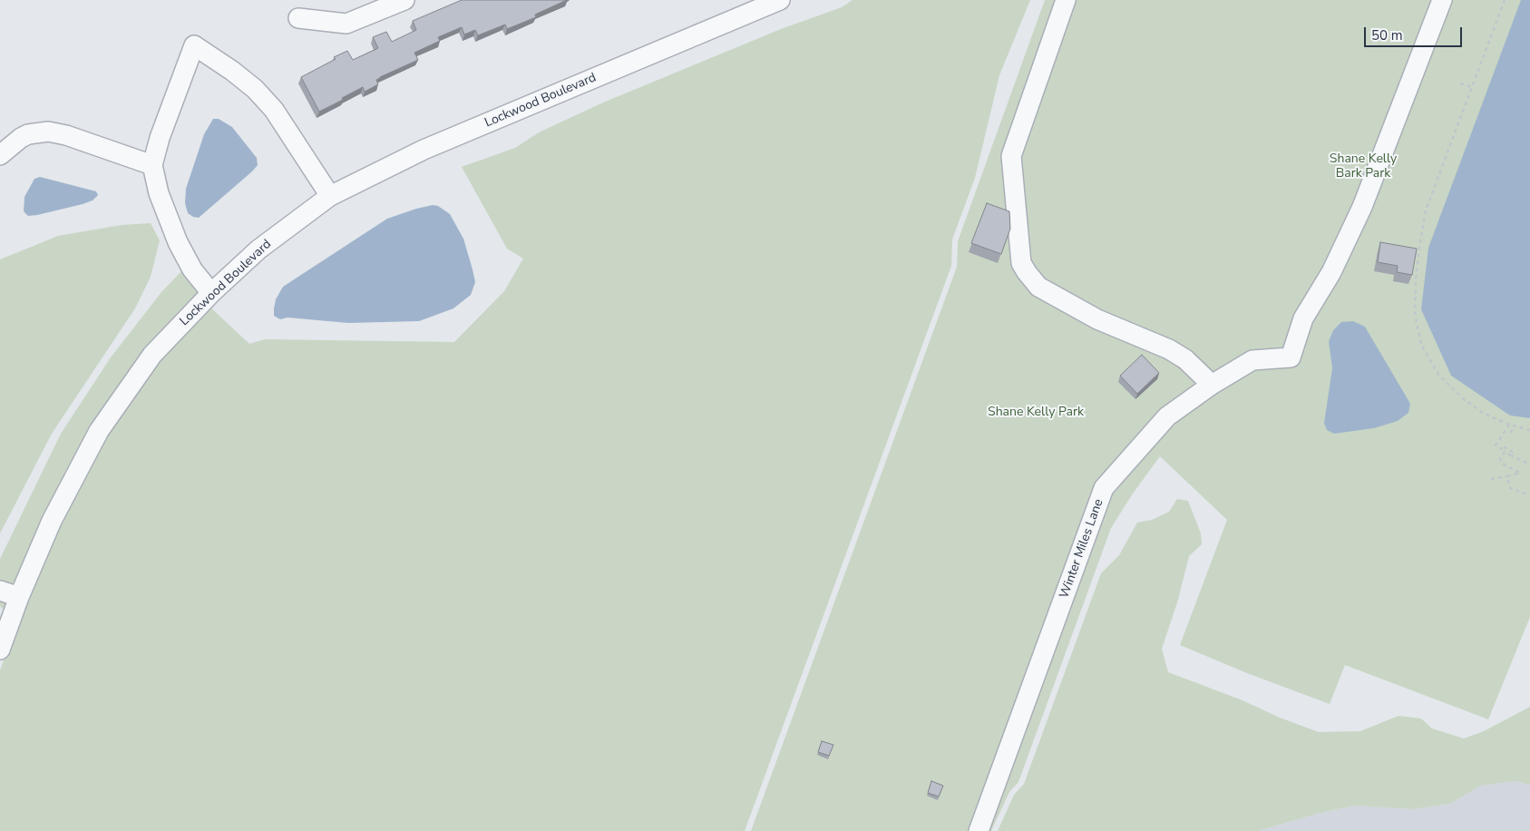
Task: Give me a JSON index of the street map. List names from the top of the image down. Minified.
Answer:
{"streets":{"street":["Lockwood Boulevard","Winter Miles Lane"]},"parks":["Shane Kelly Bark Park","Shane Kelly Park"],"scale_bar":"50 m"}
